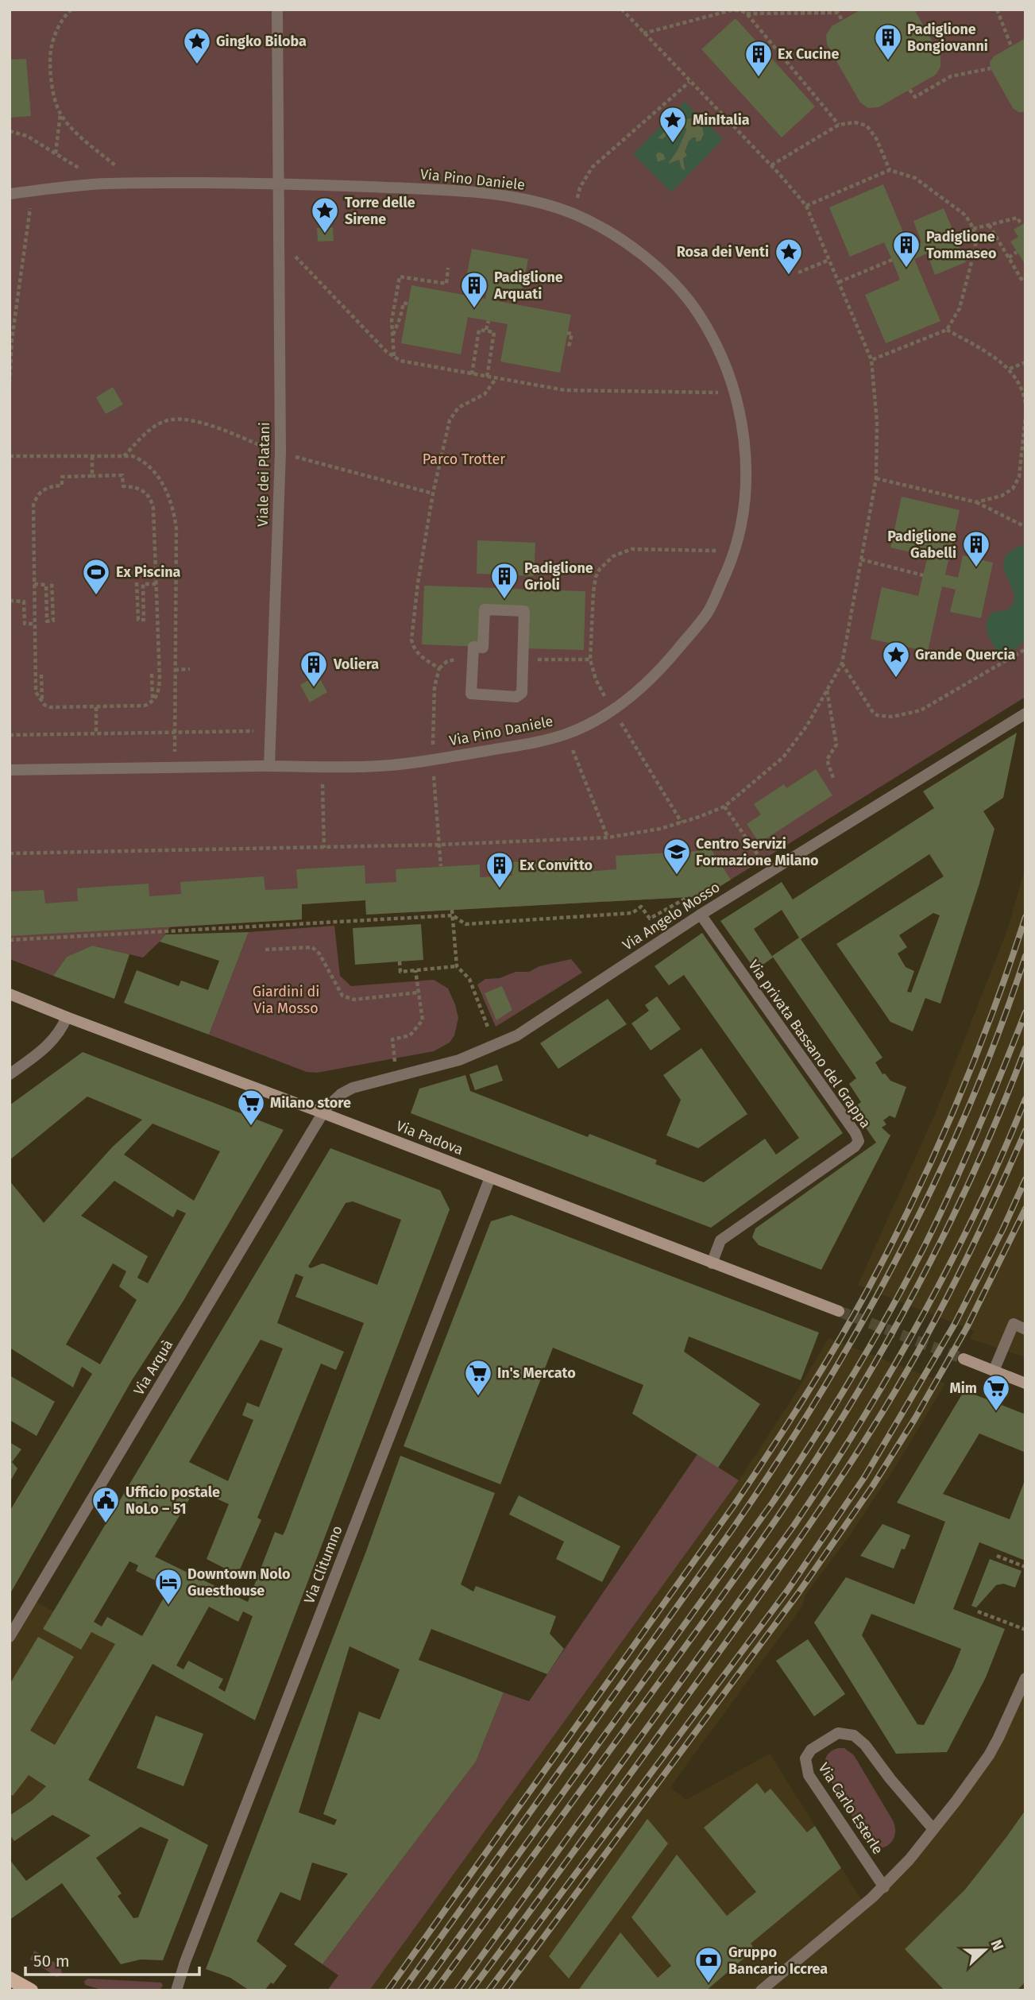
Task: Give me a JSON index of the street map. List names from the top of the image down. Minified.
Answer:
{"streets":{"street":["Via Pino Daniele","Viale dei Platani","Via Angelo Mosso","Via privata Bassano del Grappa","Via Padova","Via Arquà","Via Clitumno","Via Carlo Esterle"]},"crossings":[["Via Pino Daniele","Viale dei Platani"],["Via Angelo Mosso","Via privata Bassano del Grappa"],["Via Angelo Mosso","Via Padova"],["Via Angelo Mosso","Via Arquà"],["Via privata Bassano del Grappa","Via Padova"],["Via Padova","Via Arquà"],["Via Padova","Via Clitumno"]],"parks":["Parco Trotter","Giardini di Via Mosso"],"places":{"building":["Padiglione Bongiovanni","Ex Cucine","Padiglione Tommaseo","Padiglione Arquati","Padiglione Gabelli","Padiglione Grioli","Voliera","Ex Convitto"],"place":["Gingko Biloba","MinItalia","Torre delle Sirene","Rosa dei Venti","Grande Quercia"],"sports":["Ex Piscina"],"school or university":["Centro Servizi Formazione Milano"],"supermarket":["Milano store","In's Mercato","Mim"],"public building":["Ufficio postale NoLo – 51"],"hotel":["Downtown Nolo Guesthouse"],"bank":["Gruppo Bancario Iccrea"]},"scale_bar":"50 m","north":"right"}
